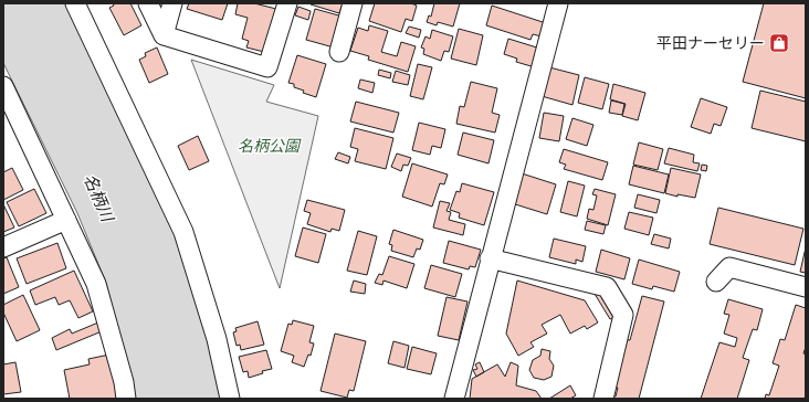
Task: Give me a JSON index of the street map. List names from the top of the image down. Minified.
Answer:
{"water":["名柄川"],"parks":["名柄公園"],"places":{"shop":["平田ナーセリー"]}}
